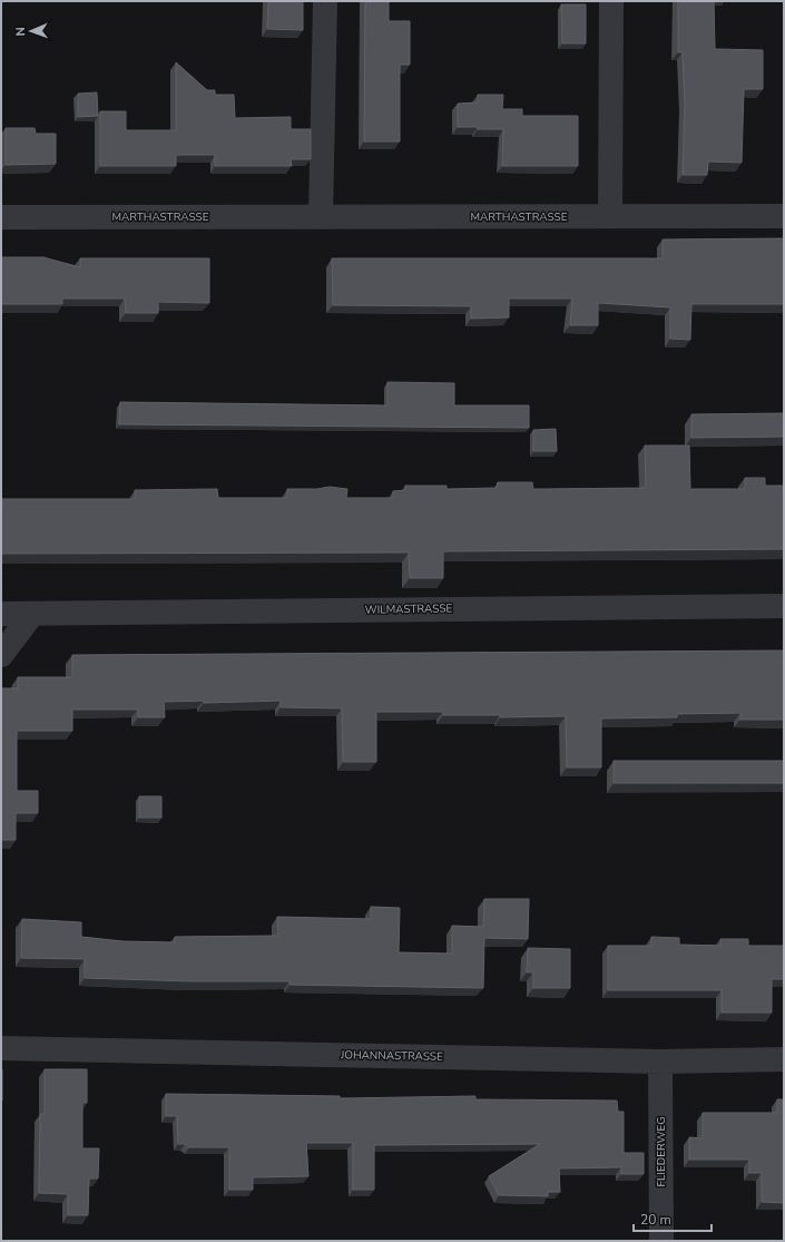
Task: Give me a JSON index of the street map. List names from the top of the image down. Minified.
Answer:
{"streets":{"street":["MARTHASTRASSE","WILMASTRASSE","JOHANNASTRASSE","FLIEDERWEG"]},"crossings":[["JOHANNASTRASSE","FLIEDERWEG"]],"scale_bar":"20 m","north":"left"}
